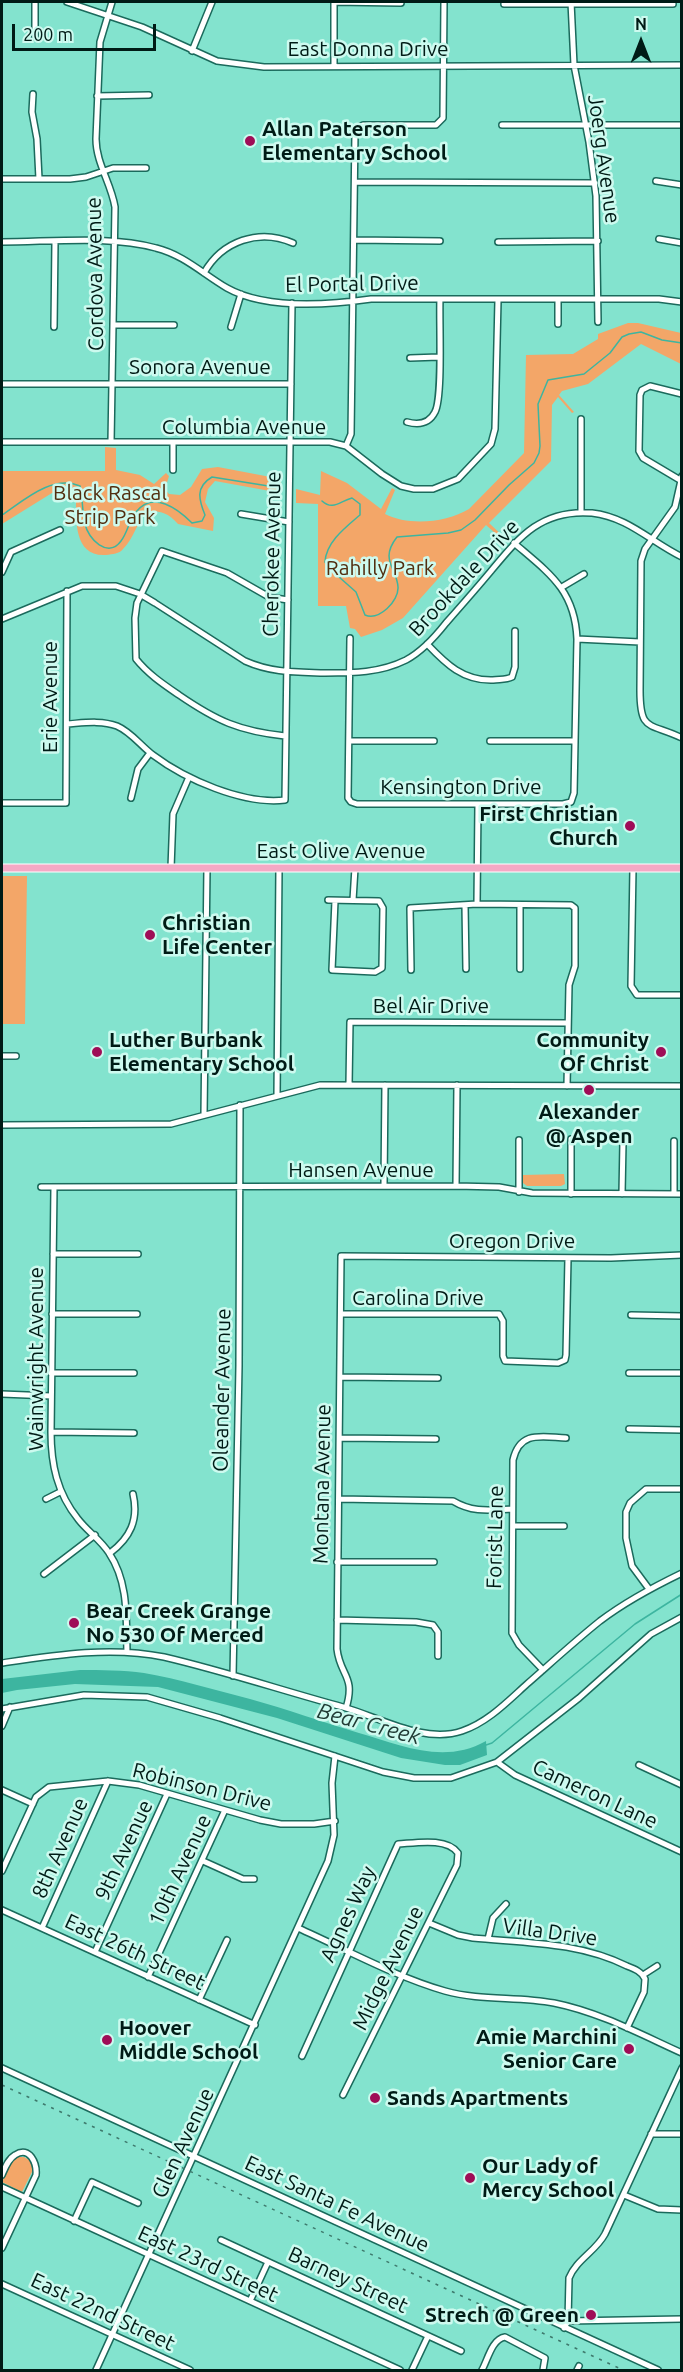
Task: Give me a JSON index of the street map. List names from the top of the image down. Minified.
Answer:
{"streets":{"main road":["East Olive Avenue"],"street":["East Donna Drive","Joerg Avenue","Cordova Avenue","El Portal Drive","Sonora Avenue","Columbia Avenue","Cherokee Avenue","Brookdale Drive","Erie Avenue","Kensington Drive","Bel Air Drive","Hansen Avenue","Oregon Drive","Carolina Drive","Wainwright Avenue","Oleander Avenue","Montana Avenue","Forist Lane","Robinson Drive","Cameron Lane","8th Avenue","9th Avenue","10th Avenue","Agnes Way","Villa Drive","East 26th Street","Midge Avenue","Glen Avenue","East Santa Fe Avenue","East 23rd Street","Barney Street","East 22nd Street"]},"crossings":[["East Donna Drive","Joerg Avenue"],["East Donna Drive","Cordova Avenue"],["Joerg Avenue","El Portal Drive"],["Cordova Avenue","El Portal Drive"],["Cordova Avenue","Sonora Avenue"],["Cordova Avenue","Columbia Avenue"],["El Portal Drive","Columbia Avenue"],["El Portal Drive","Cherokee Avenue"],["Sonora Avenue","Cherokee Avenue"],["Columbia Avenue","Cherokee Avenue"],["Cherokee Avenue","Brookdale Drive"],["Brookdale Drive","Erie Avenue"],["Hansen Avenue","Wainwright Avenue"],["Hansen Avenue","Oleander Avenue"],["Oregon Drive","Carolina Drive"],["Oregon Drive","Montana Avenue"],["Carolina Drive","Montana Avenue"],["Robinson Drive","8th Avenue"],["Robinson Drive","9th Avenue"],["Robinson Drive","10th Avenue"],["Robinson Drive","Glen Avenue"],["8th Avenue","East 26th Street"],["9th Avenue","East 26th Street"],["10th Avenue","East 26th Street"],["Agnes Way","Midge Avenue"],["Villa Drive","Midge Avenue"],["East 26th Street","Glen Avenue"],["Glen Avenue","East Santa Fe Avenue"],["Glen Avenue","East 23rd Street"],["Glen Avenue","East 22nd Street"]],"water":["Bear Creek"],"parks":["Black Rascal Strip Park","Rahilly Park"],"places":["Allan Paterson Elementary School","First Christian Church","Christian Life Center","Luther Burbank Elementary School","Community Of Christ","Alexander @ Aspen","Bear Creek Grange No 530 Of Merced","Hoover Middle School","Amie Marchini Senior Care","Sands Apartments","Our Lady of Mercy School","Strech @ Green"],"scale_bar":"200 m","north":"top"}
